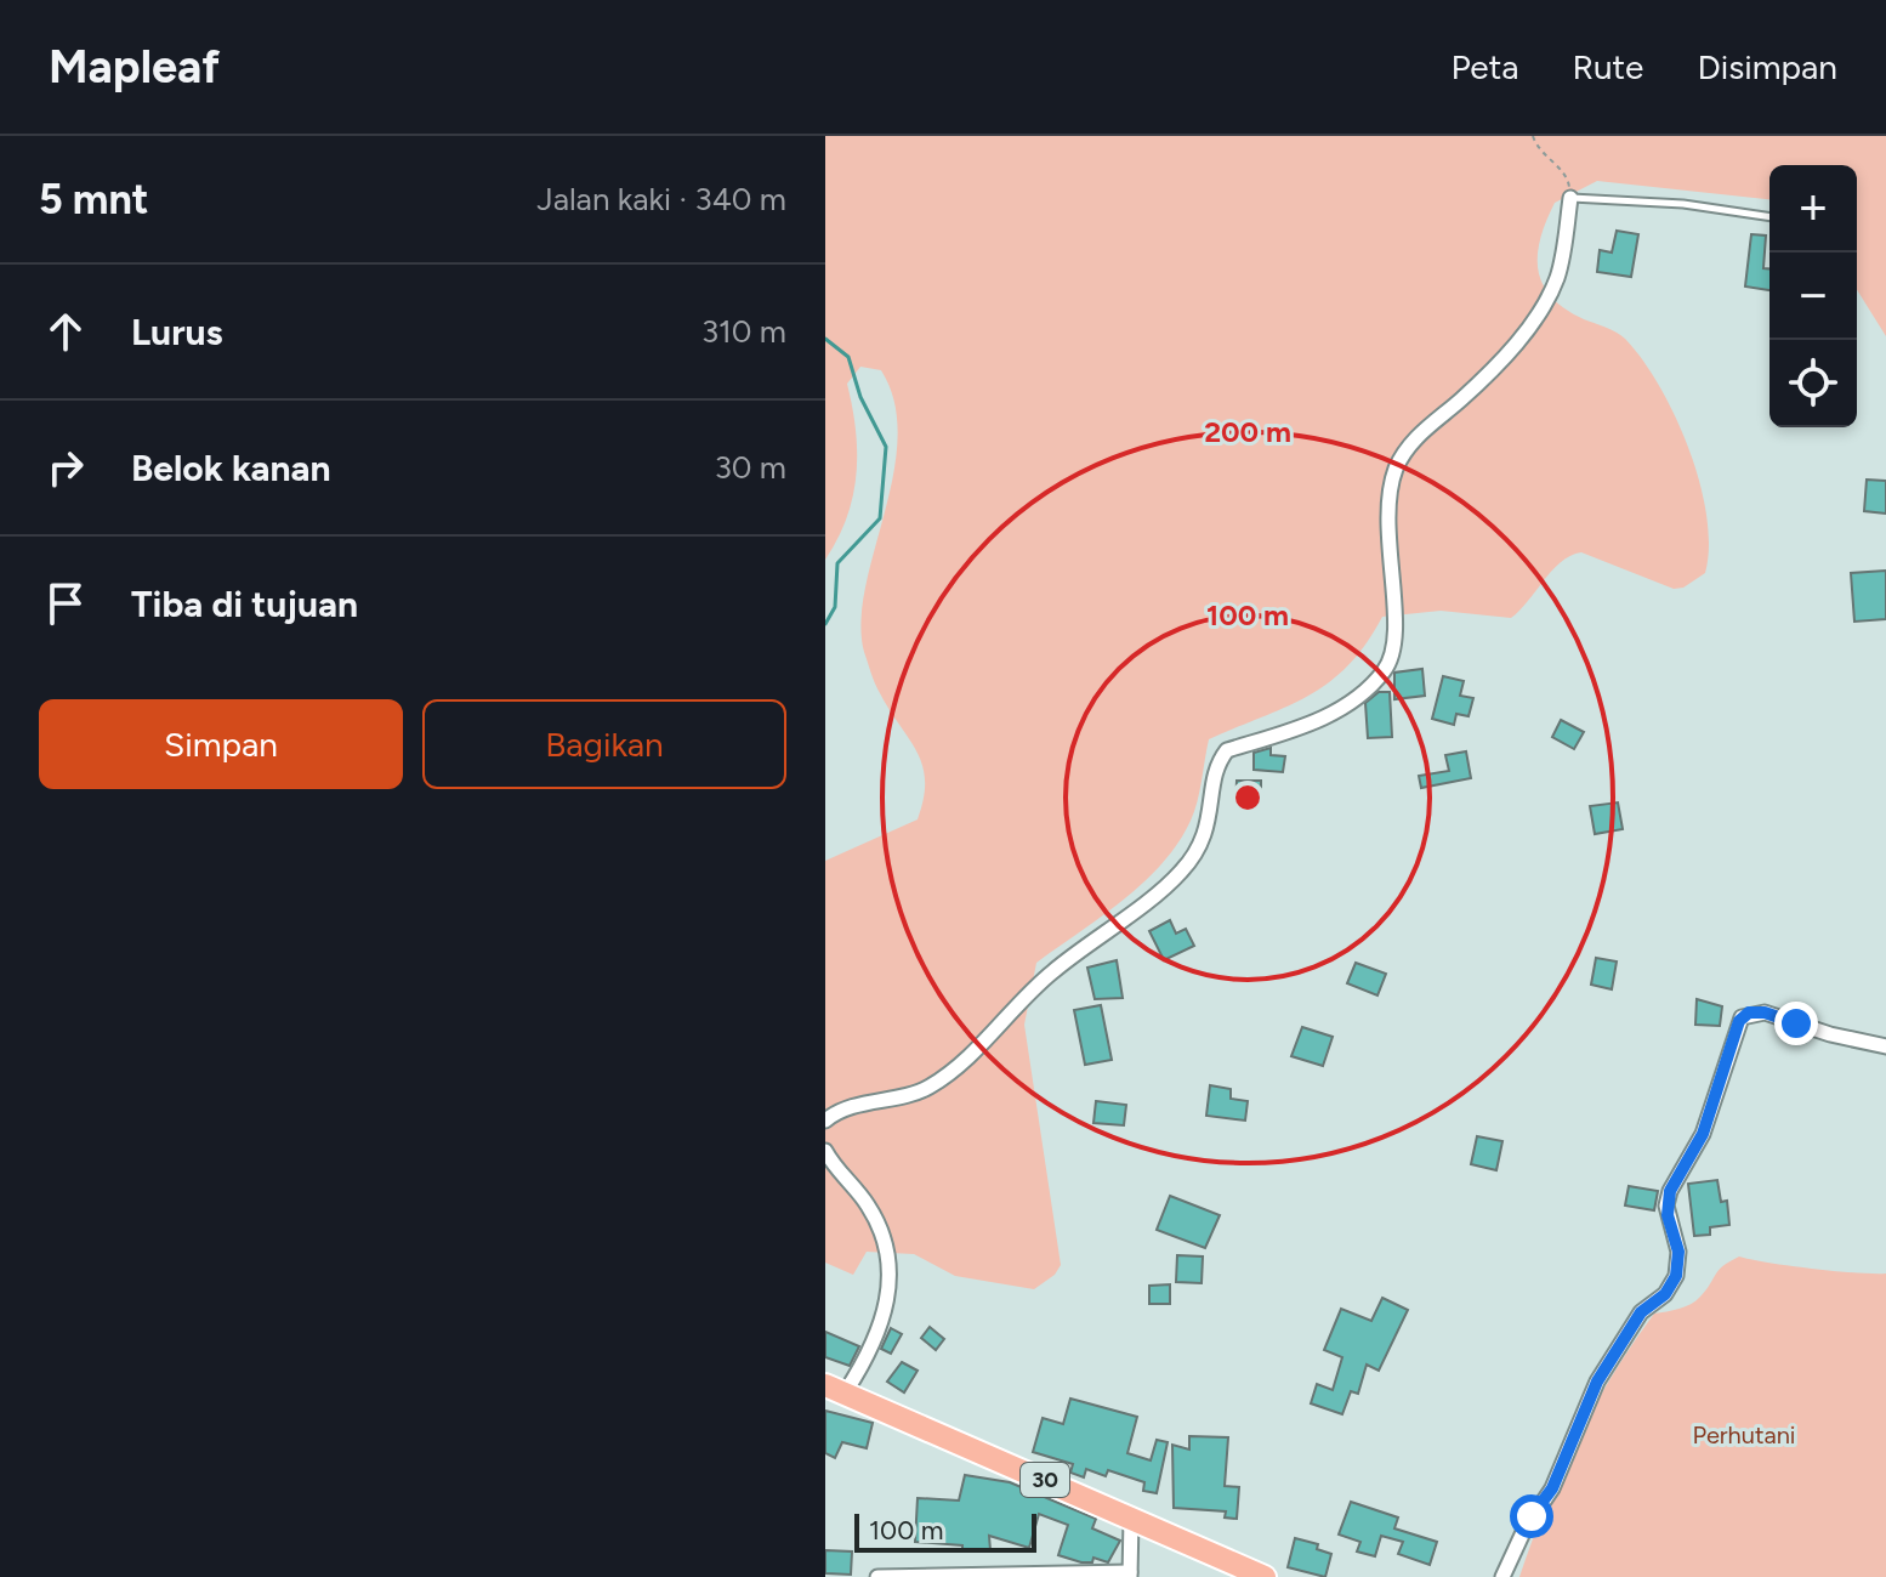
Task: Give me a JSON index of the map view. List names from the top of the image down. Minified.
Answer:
{"streets":{"highway":["30"]},"parks":["Perhutani"],"scale_bar":"100 m","page":{"header":"Mapleaf","nav":["Peta","Rute","Disimpan"],"heading":["5 mnt","Jalan kaki · 340 m"],"map_buttons":["+","−"],"list":[["Lurus","310 m"],["Belok kanan","30 m"],"Tiba di tujuan"],"buttons":["Simpan","Bagikan"],"scale":"100 m"},"rings":["200 m","100 m"]}
